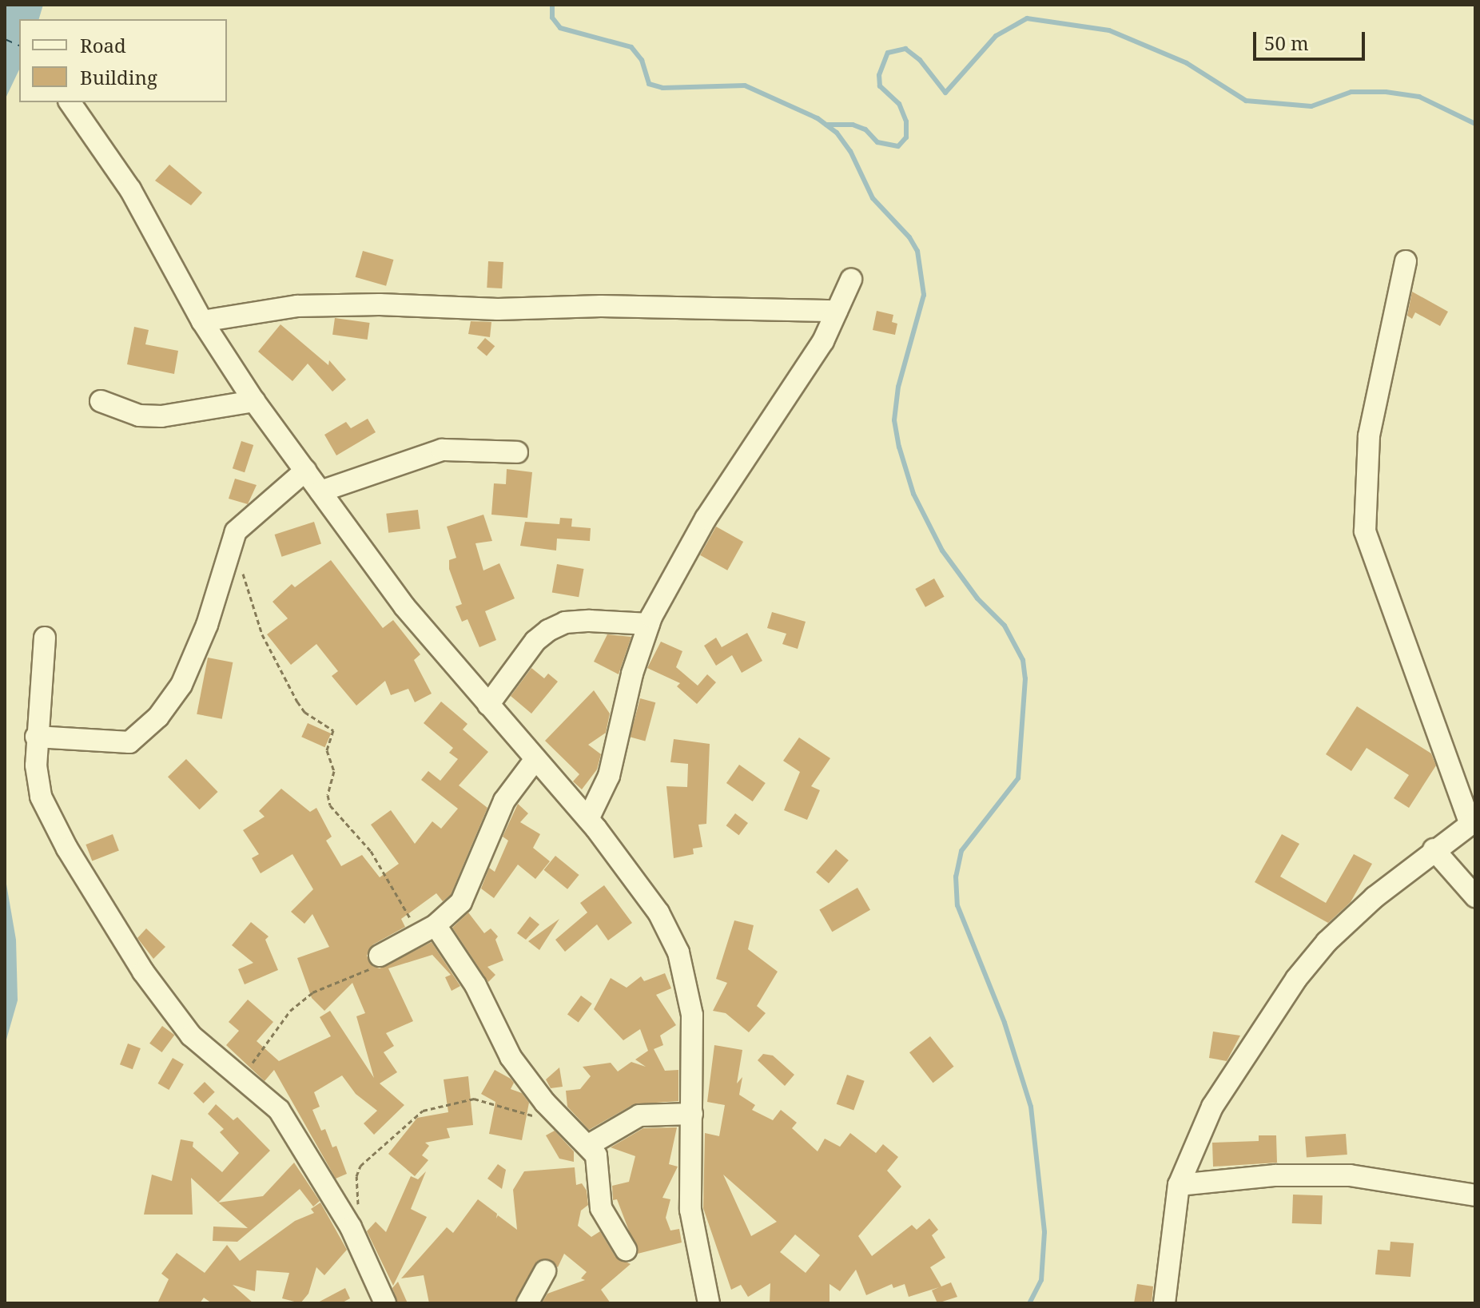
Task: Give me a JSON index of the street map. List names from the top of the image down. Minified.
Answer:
{"legend":["Road","Building"],"scale_bar":"50 m"}
